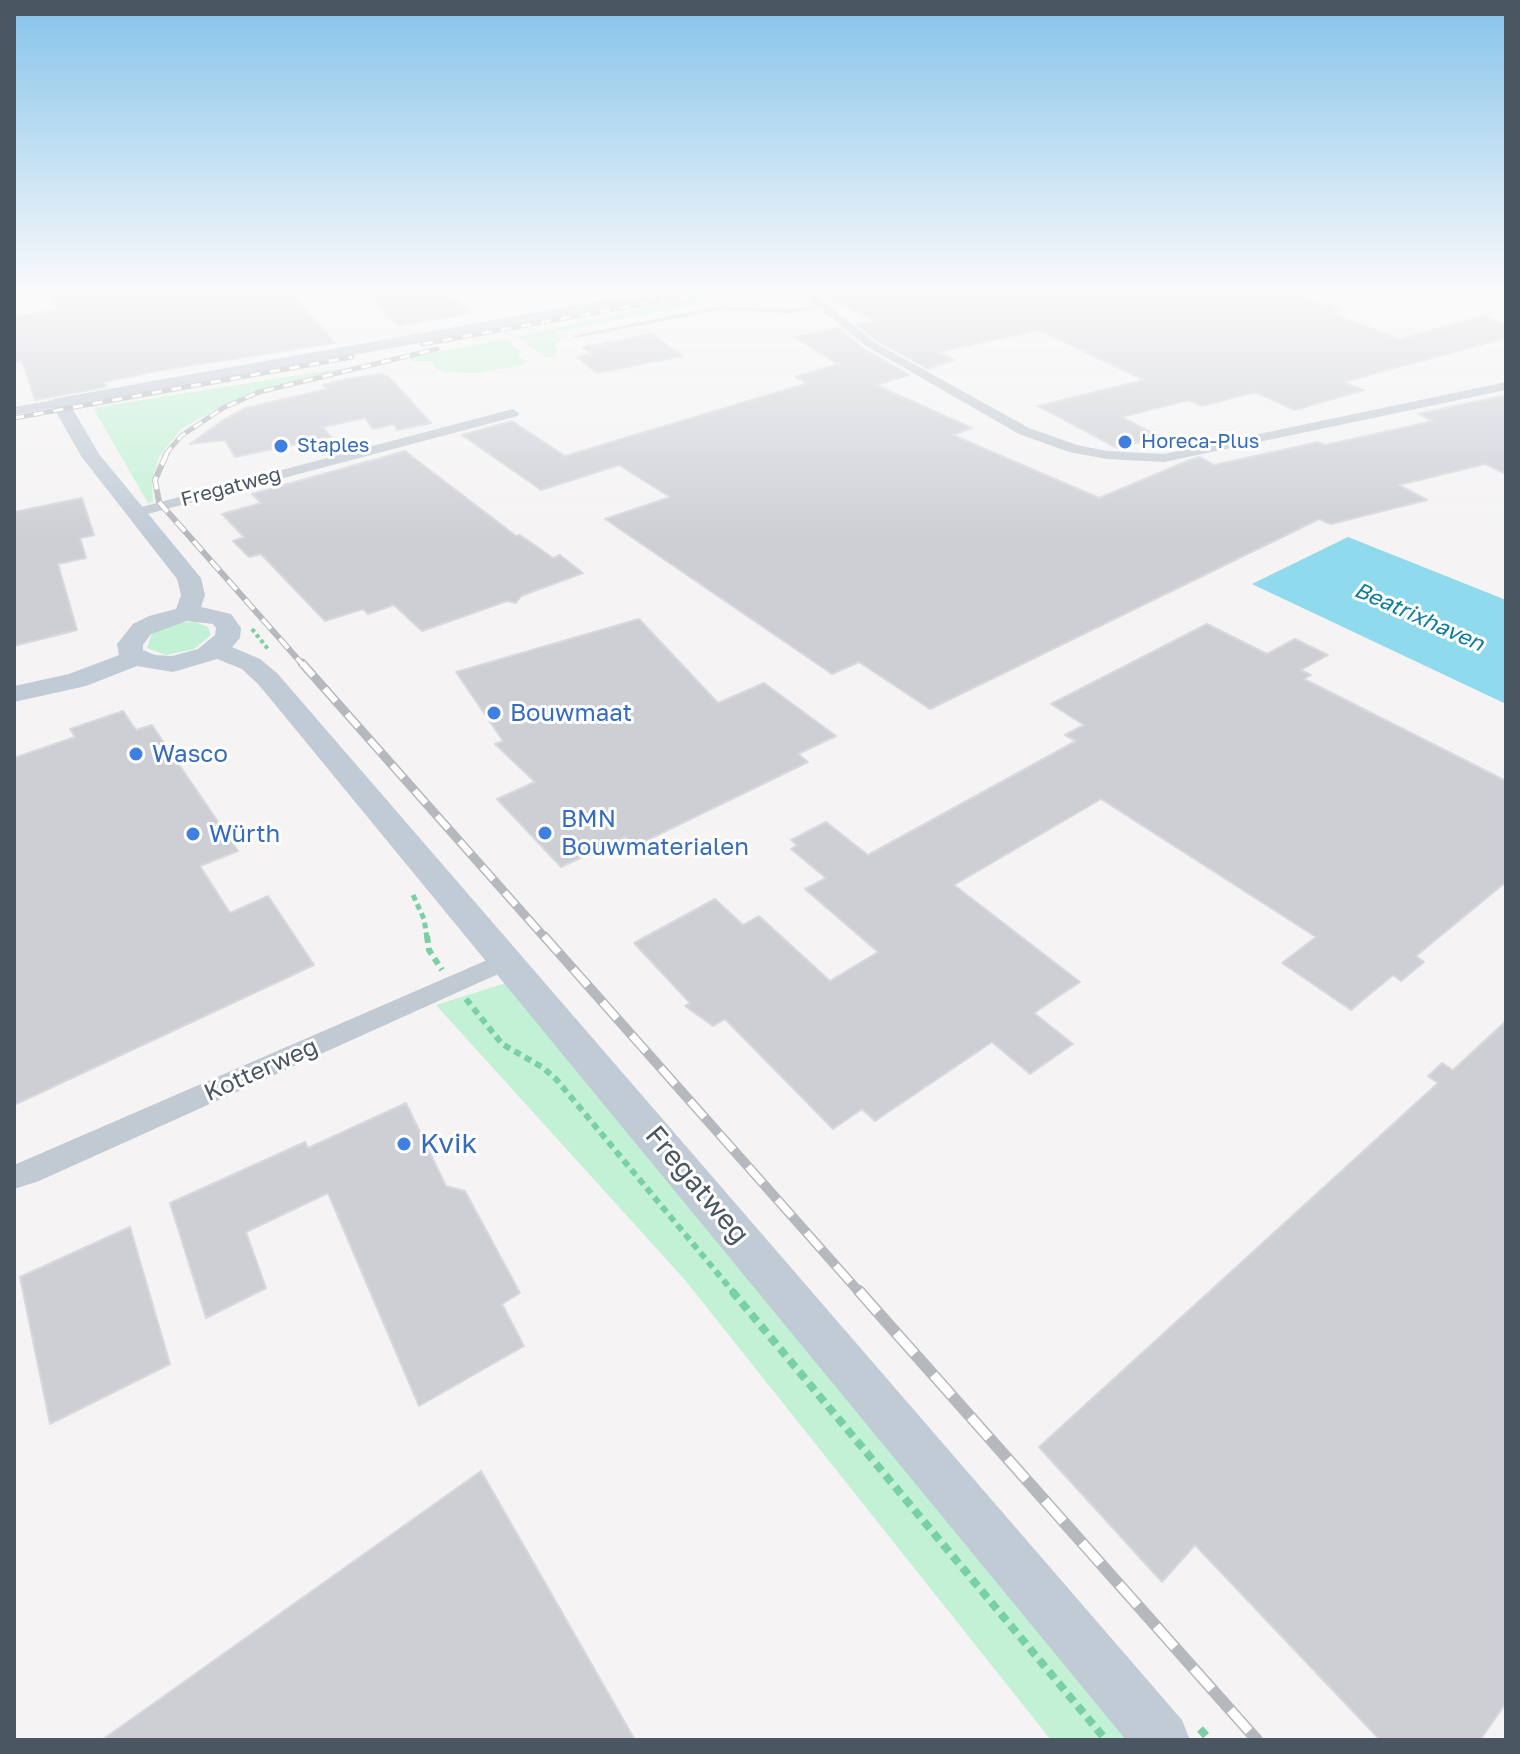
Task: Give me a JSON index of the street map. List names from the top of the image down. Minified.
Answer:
{"streets":{"street":["Fregatweg","Kotterweg"]},"crossings":[["Fregatweg","Kotterweg"]],"water":["Beatrixhaven"],"places":["Horeca-Plus","Staples","Bouwmaat","Wasco","BMN Bouwmaterialen","Würth","Kvik"]}
